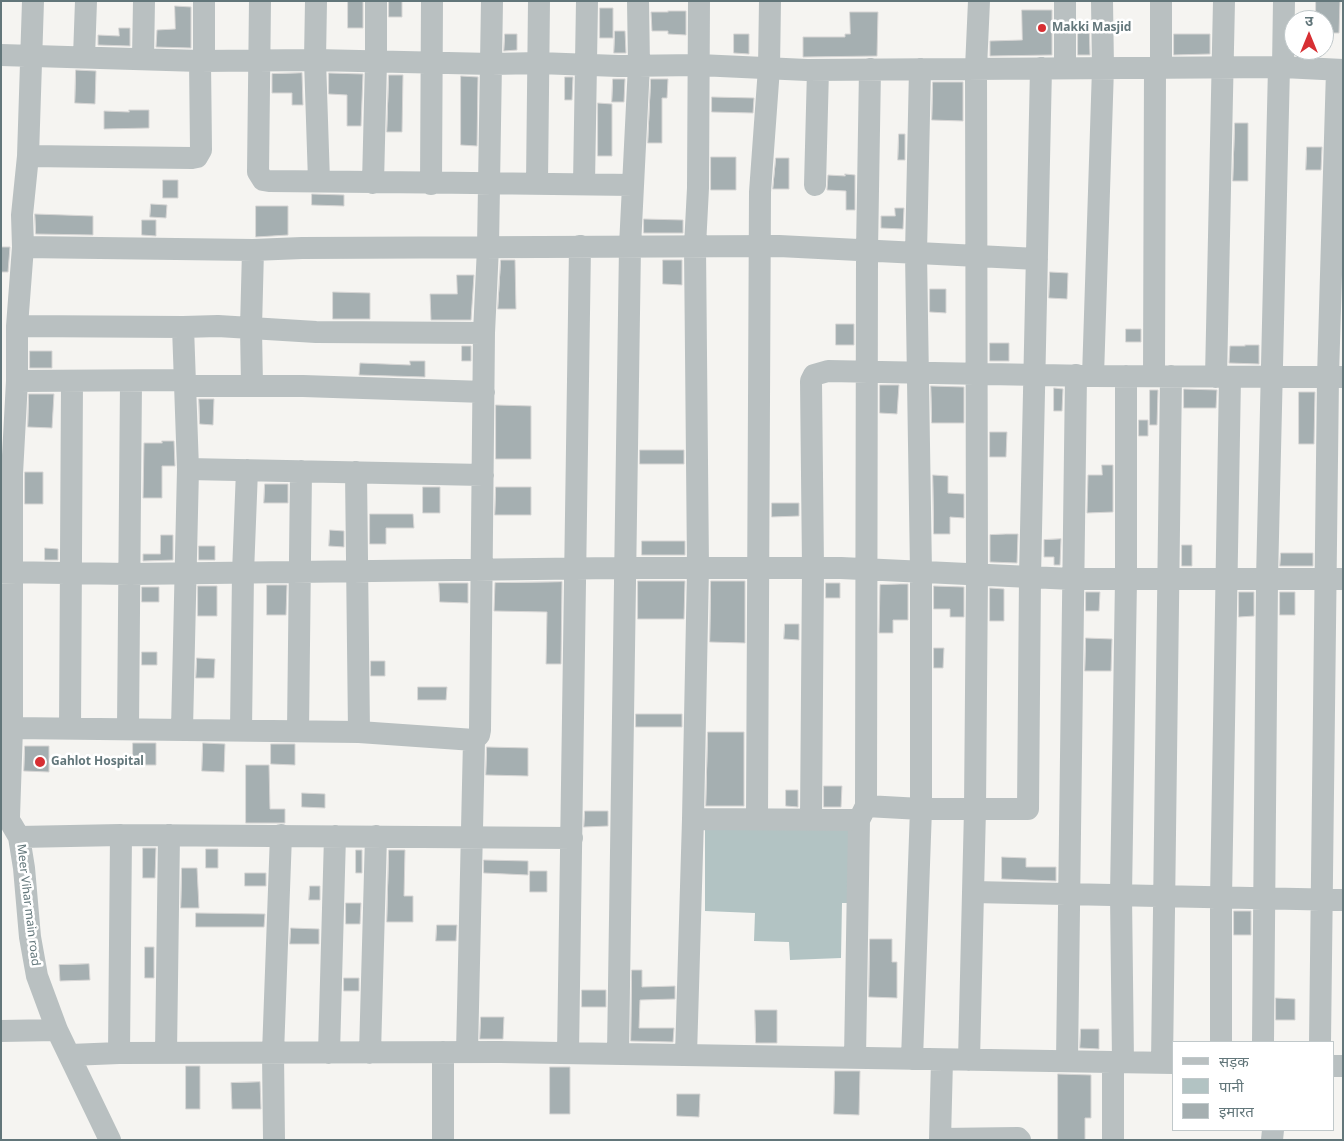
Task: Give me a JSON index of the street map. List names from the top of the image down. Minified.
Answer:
{"streets":{"street":["Meer Vihar main road"]},"places":["Makki Masjid","Gahlot Hospital"],"legend":["सड़क","पानी","इमारत"],"north":"top"}
